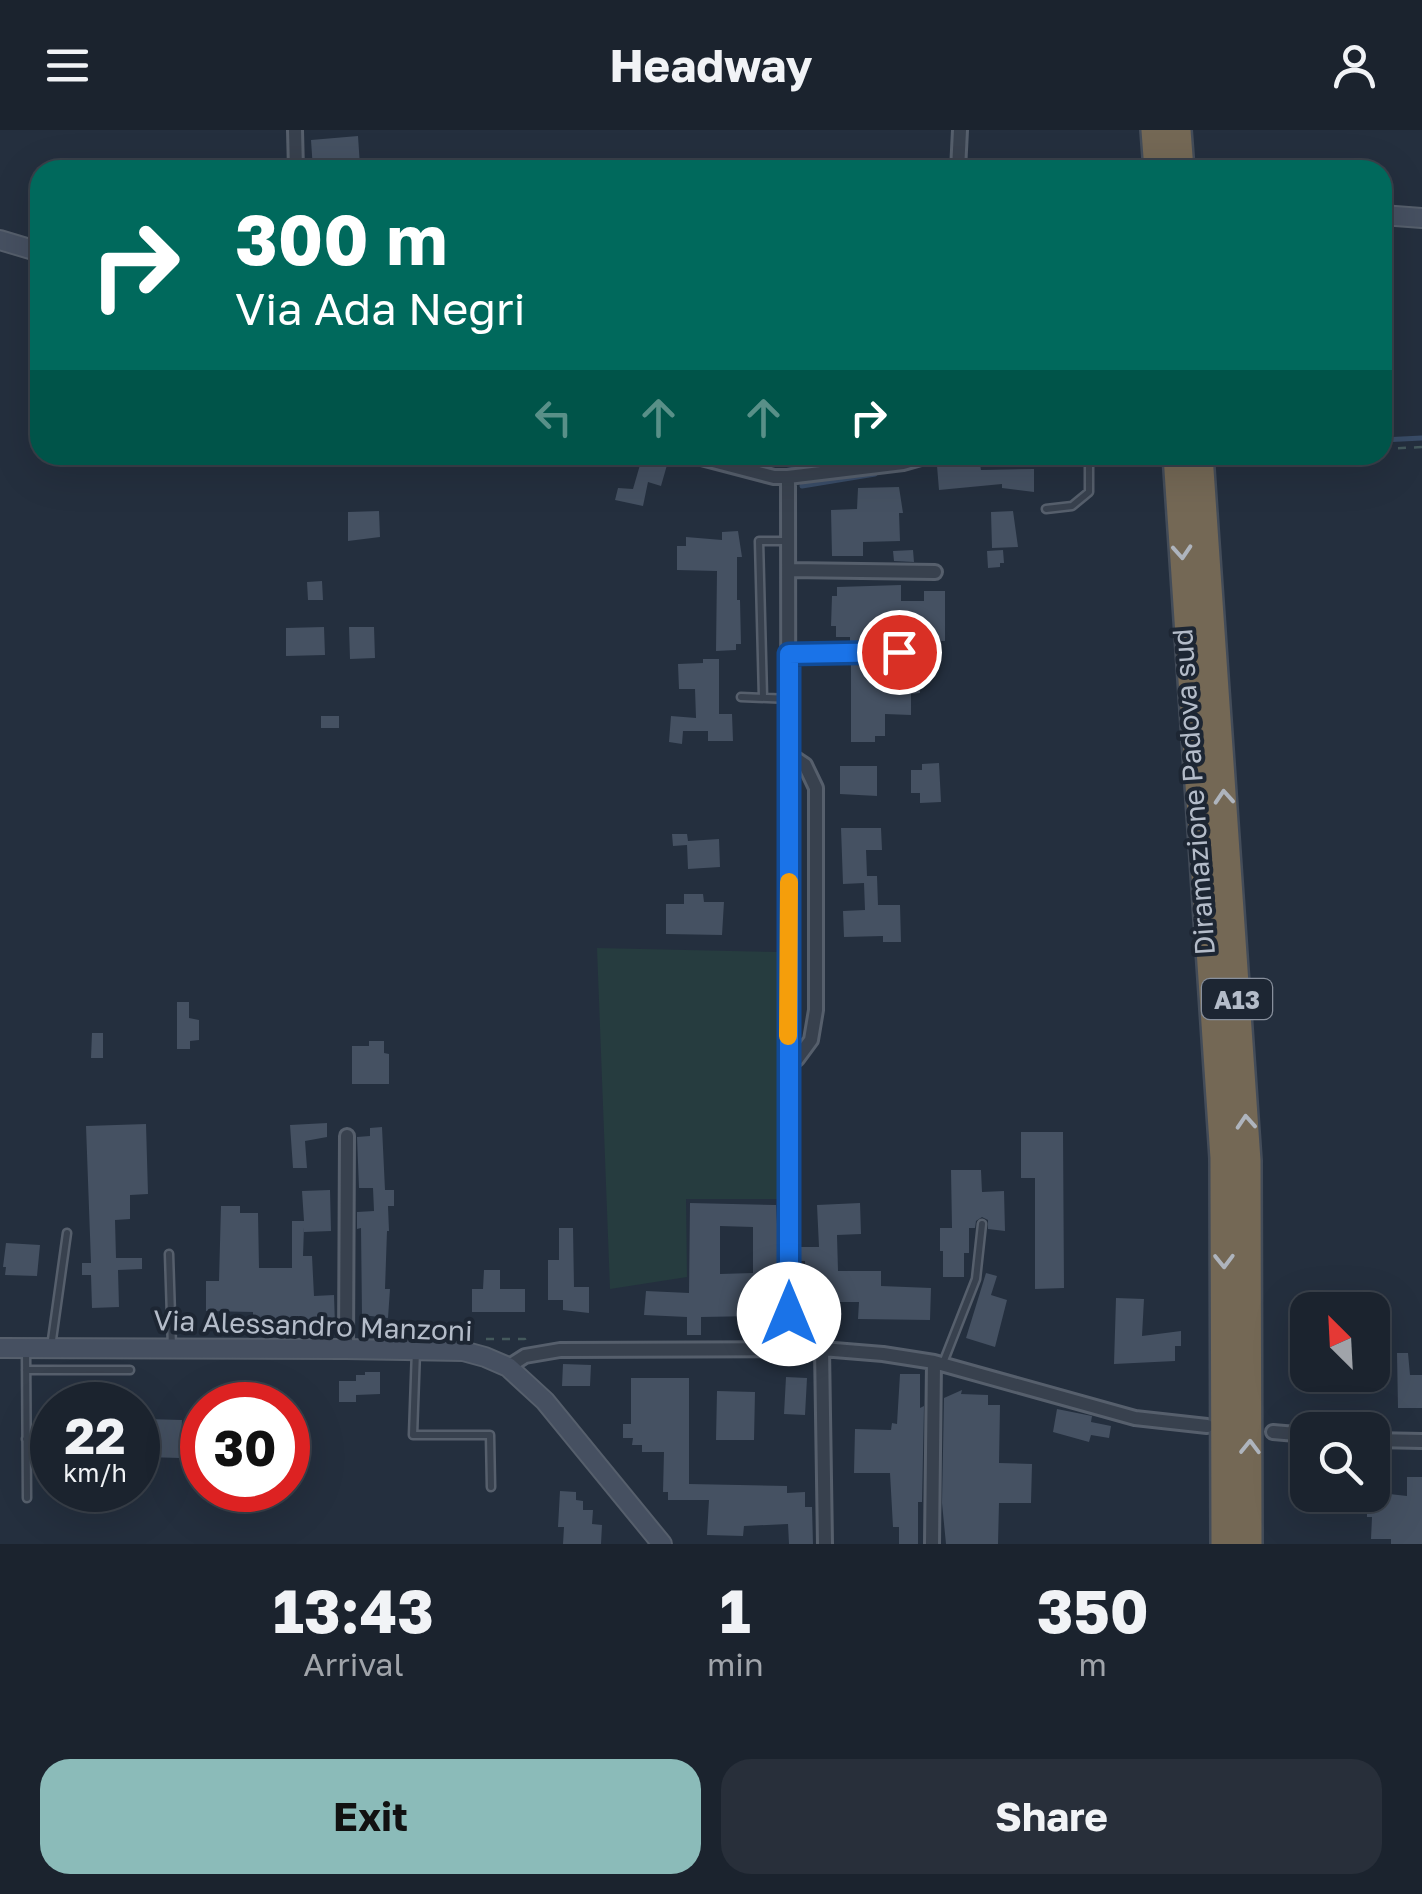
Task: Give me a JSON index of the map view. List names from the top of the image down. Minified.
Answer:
{"streets":{"highway":["Diramazione Padova sud","A13"],"street":["Via Alessandro Manzoni"]},"north":"top left","page":{"header":"Headway","turn":["300 m","Via Ada Negri"],"speed":"22 km/h","limit":"30","eta":["13:43","Arrival","1","min","350","m"],"buttons":["Exit","Share"]}}
